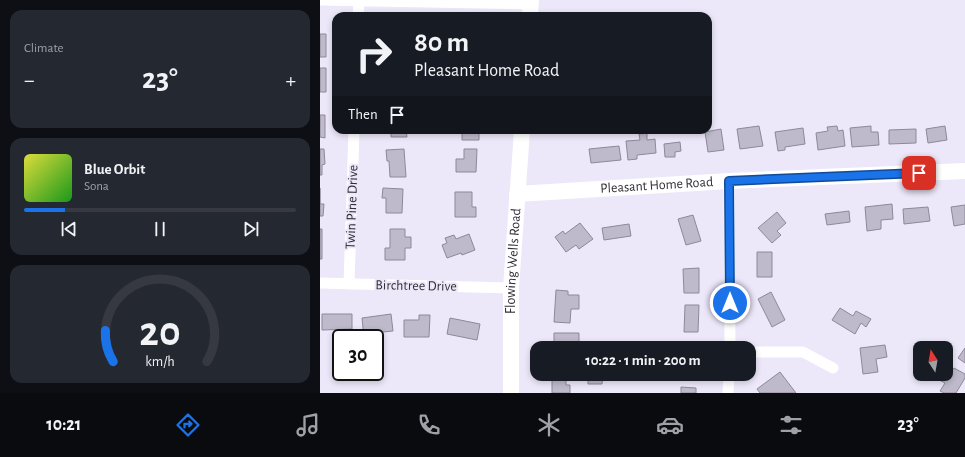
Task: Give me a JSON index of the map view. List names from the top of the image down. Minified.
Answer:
{"streets":{"street":["Pleasant Home Road","Twin Pine Drive","Flowing Wells Road","Birchtree Drive"]},"crossings":[["Pleasant Home Road","Flowing Wells Road"],["Twin Pine Drive","Birchtree Drive"],["Flowing Wells Road","Birchtree Drive"]],"north":"top","page":{"tile":"Climate","turn":["80 m","Pleasant Home Road"],"heat":["−","23°","+"],"then":"Then","song":["Blue Orbit","Sona"],"limit":"30","trip":"10:22 · 1 min · 200 m","tabs":["10:21","23°"],"gauge":["20","km/h"]}}
